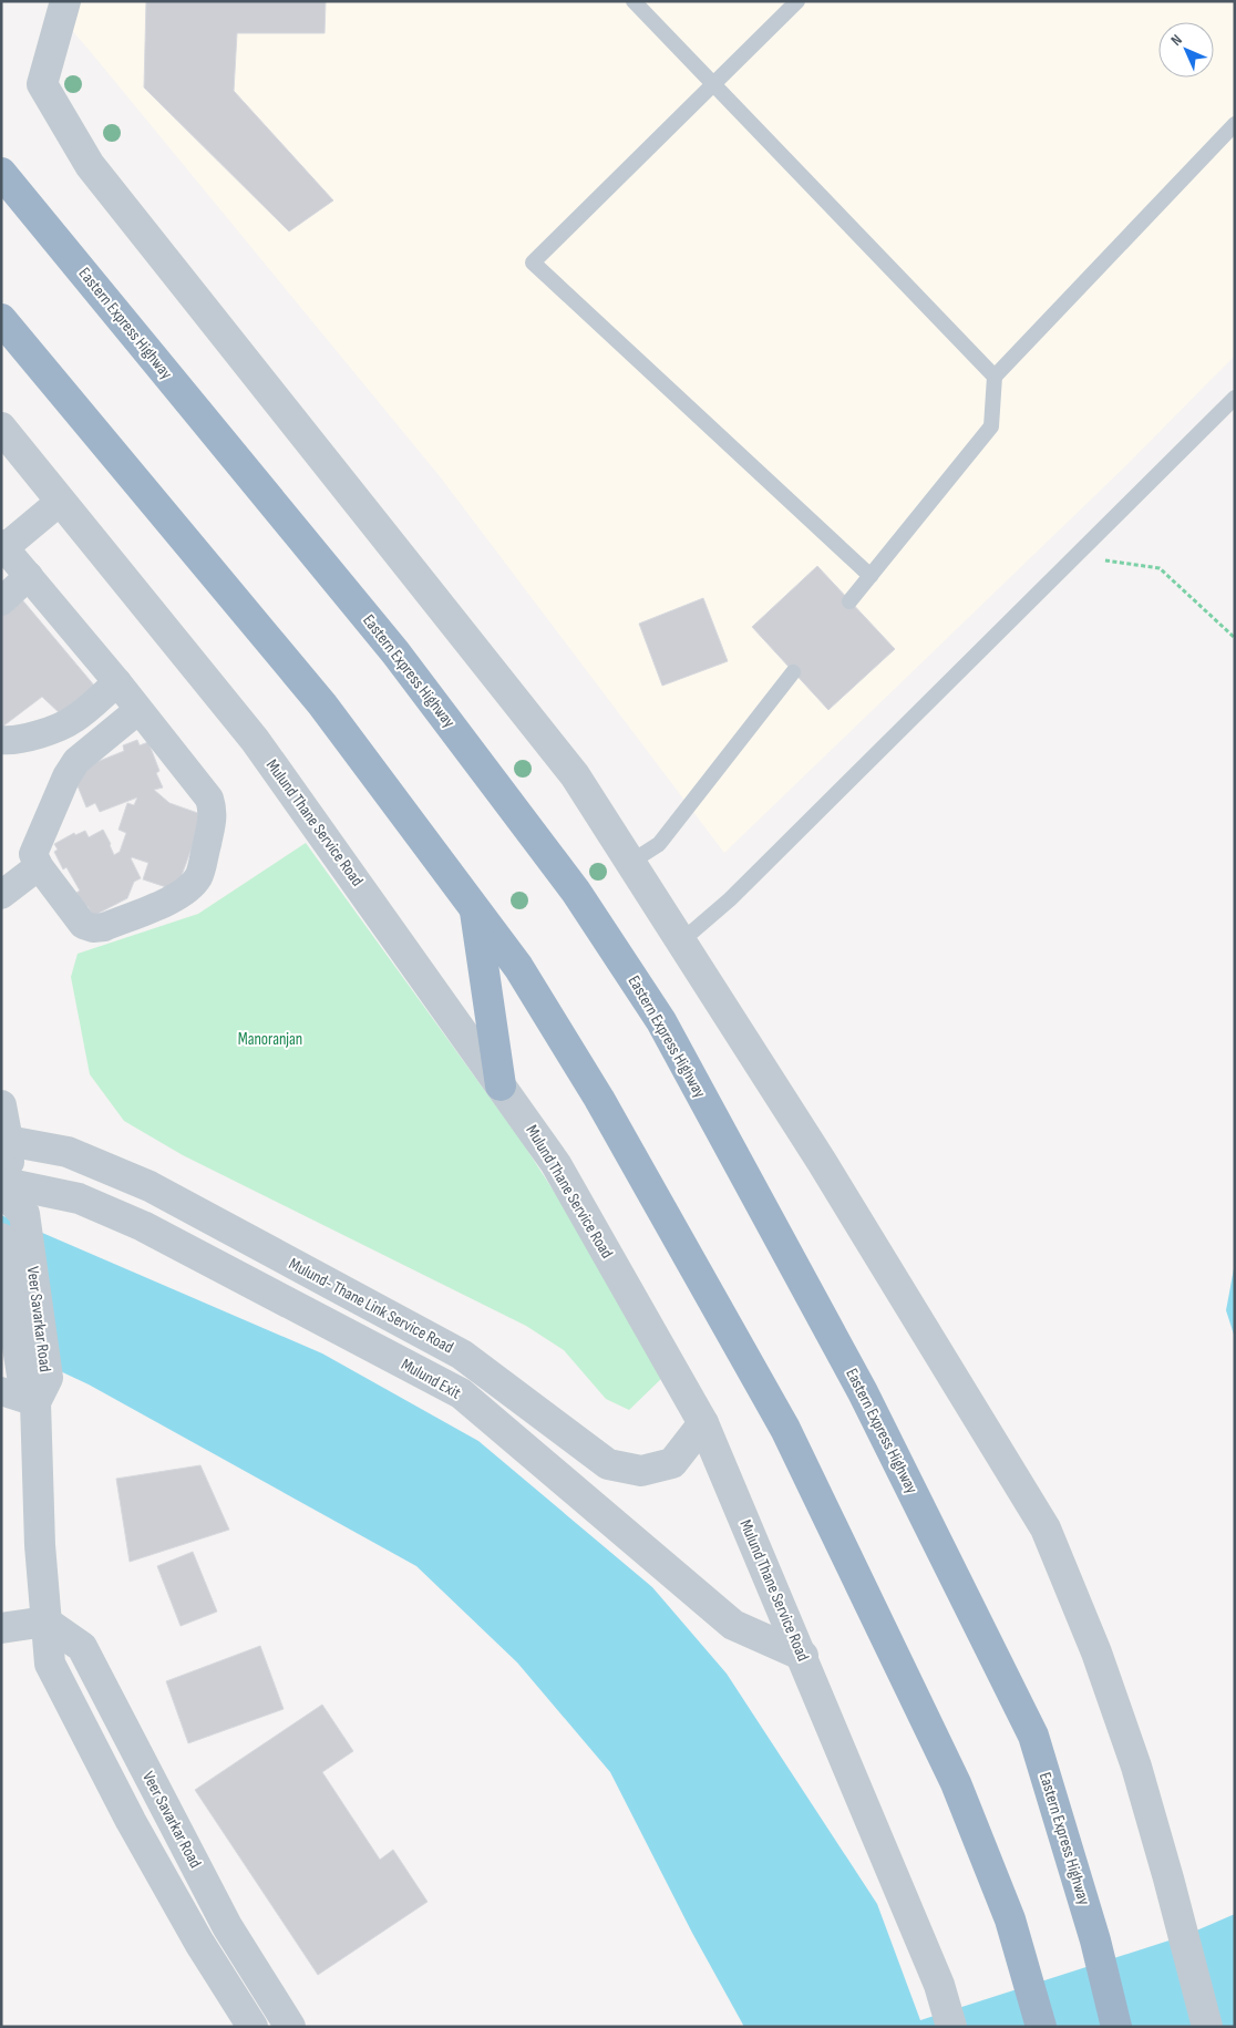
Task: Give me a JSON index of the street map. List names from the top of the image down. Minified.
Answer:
{"streets":{"highway":["Eastern Express Highway"],"street":["Mulund Thane Service Road","Mulund- Thane Link Service Road","Veer Savarkar Road","Mulund Exit"]},"crossings":[["Mulund Thane Service Road","Mulund- Thane Link Service Road"],["Mulund Thane Service Road","Mulund Exit"],["Mulund- Thane Link Service Road","Veer Savarkar Road"],["Veer Savarkar Road","Mulund Exit"]],"parks":["Manoranjan"],"north":"top left"}
